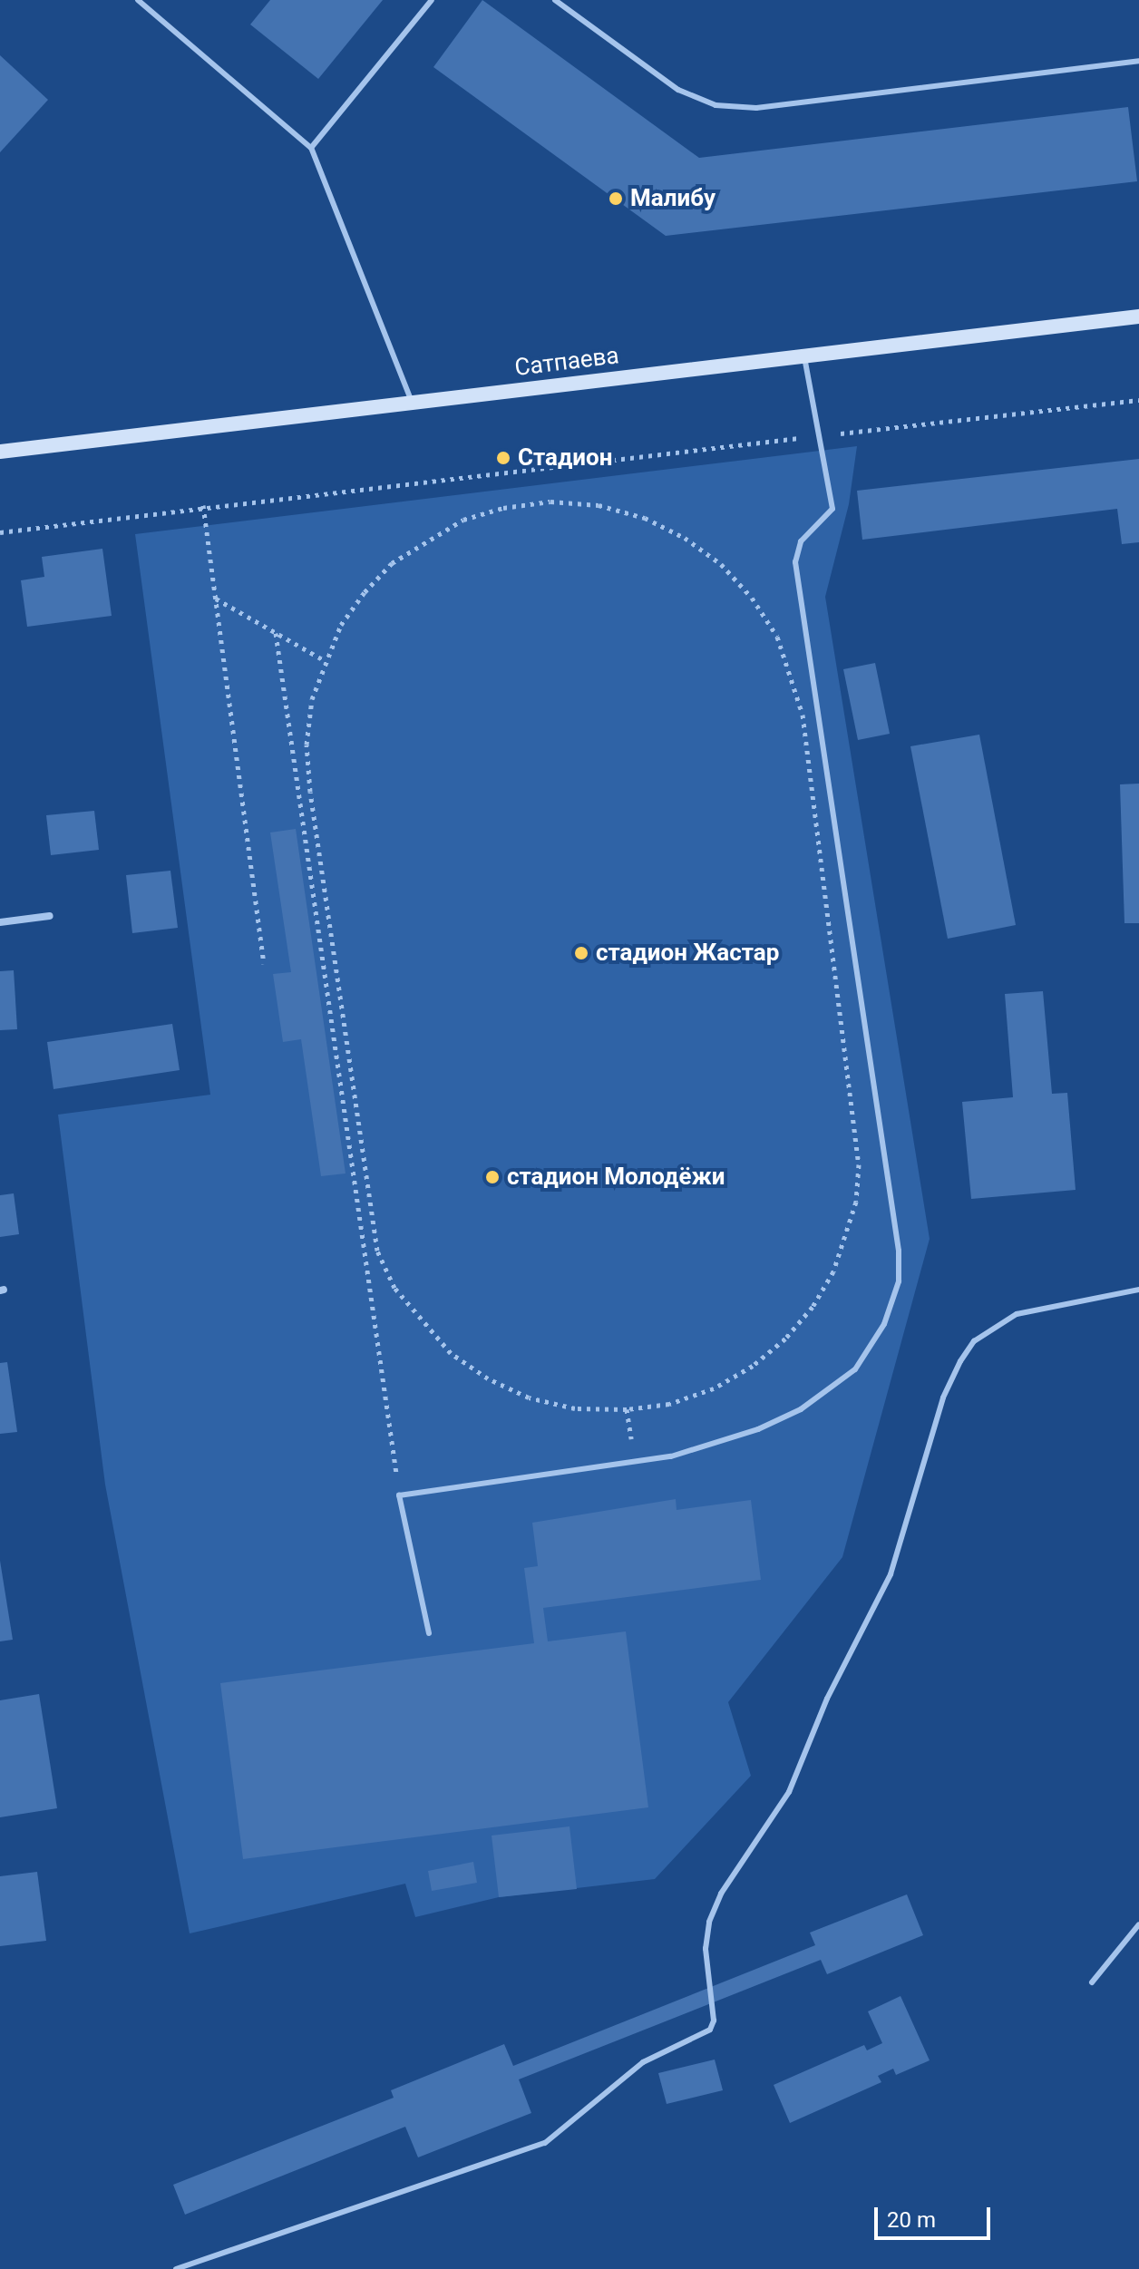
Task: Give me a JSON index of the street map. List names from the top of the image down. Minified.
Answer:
{"streets":{"street":["Сатпаева"]},"places":["Малибу","Стадион","стадион Жастар","стадион Молодёжи"],"scale_bar":"20 m"}
